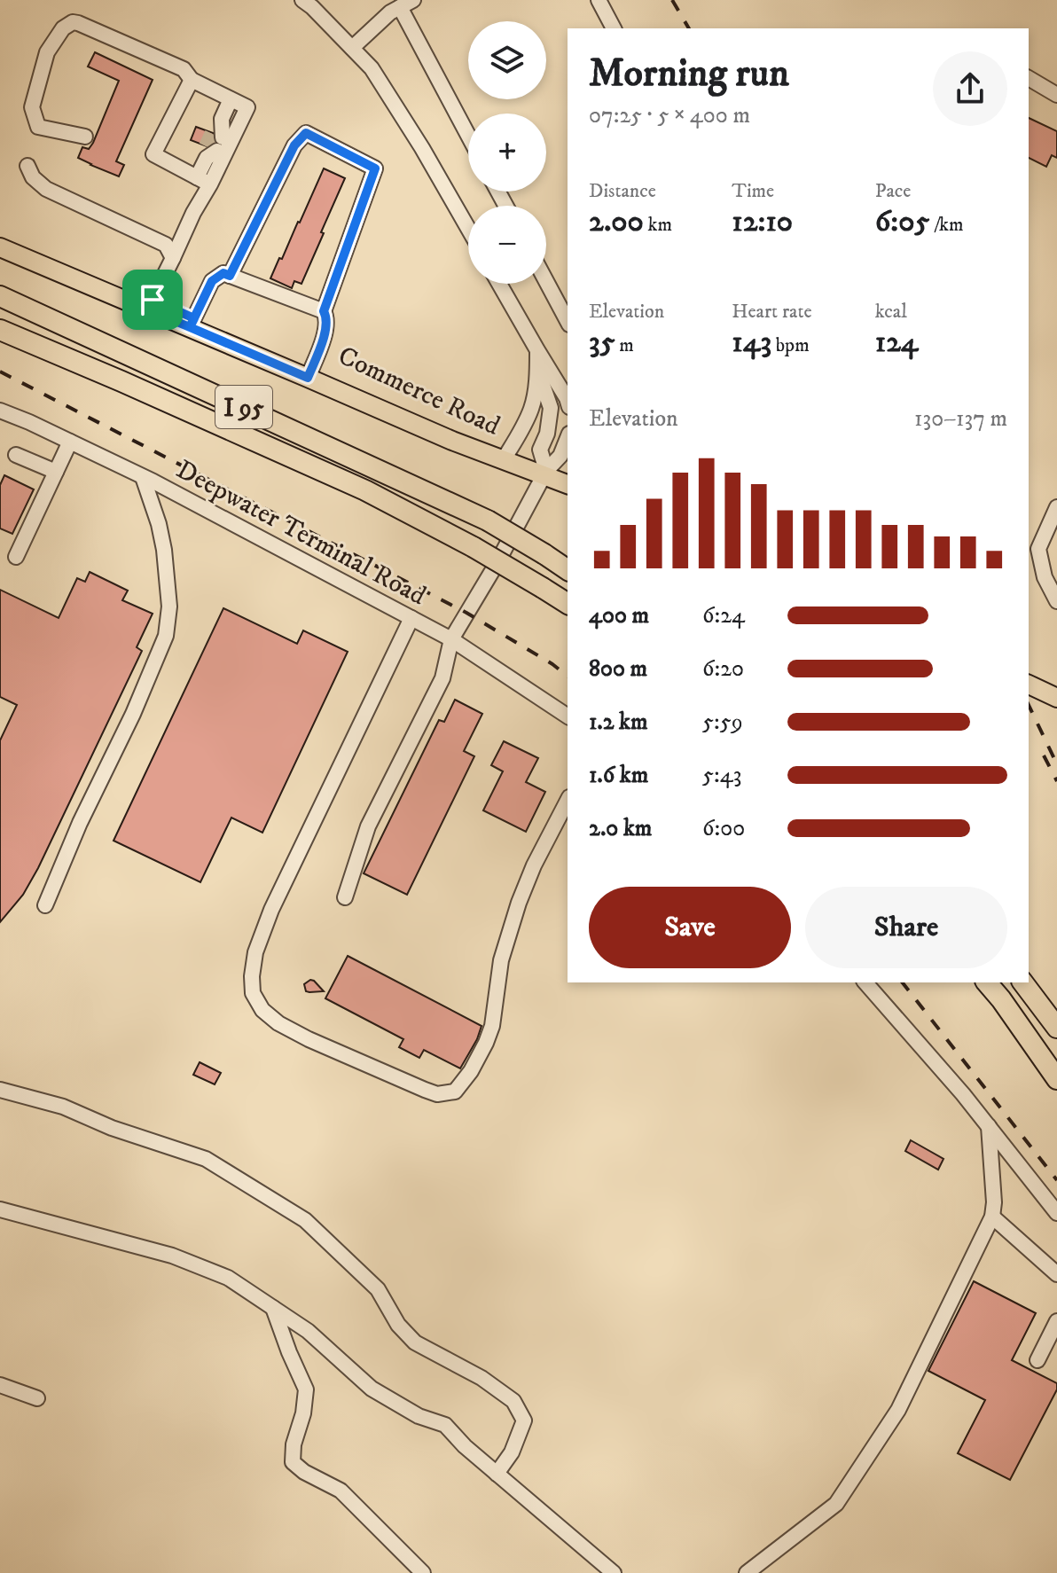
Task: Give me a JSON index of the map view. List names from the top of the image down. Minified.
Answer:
{"streets":{"highway":["I 95"],"main road":["Commerce Road"],"street":["Deepwater Terminal Road"]},"page":{"map_buttons":["+","−"],"heading":["Morning run","07:25 · 5 × 400 m"],"stats":[["Distance","2.00 km"],["Time","12:10"],["Pace","6:05 /km"],["Elevation","35 m"],["Heart rate","143 bpm"],["kcal","124"]],"chart":["Elevation","130–137 m"],"list":[{"name":"400 m","note":"6:24"},{"name":"800 m","note":"6:20"},{"name":"1.2 km","note":"5:59"},{"name":"1.6 km","note":"5:43"},{"name":"2.0 km","note":"6:00"}],"buttons":["Save","Share"]}}
